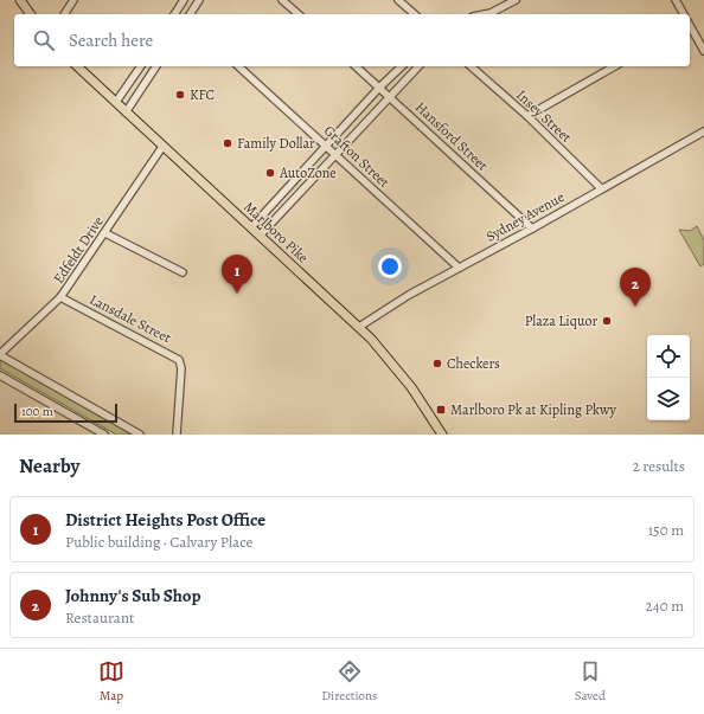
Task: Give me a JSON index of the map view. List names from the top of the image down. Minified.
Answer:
{"streets":{"main road":["Marlboro Pike"],"street":["Insey Street","Hansford Street","Grafton Street","Sydney Avenue","Edfeldt Drive","Lansdale Street"]},"crossings":[["Insey Street","Sydney Avenue"],["Hansford Street","Sydney Avenue"],["Grafton Street","Sydney Avenue"],["Sydney Avenue","Marlboro Pike"],["Marlboro Pike","Edfeldt Drive"],["Edfeldt Drive","Lansdale Street"]],"places":{"other":["KFC","Family Dollar","AutoZone","Plaza Liquor","Checkers"],"transit":["Marlboro Pk at Kipling Pkwy"]},"scale_bar":"100 m","page":{"search":"Search here","pins":["1","2"],"scale":"100 m","heading":["Nearby","2 results"],"list":[{"mark":"1","name":"District Heights Post Office","note":"Public building · Calvary Place","value":"150 m"},{"mark":"2","name":"Johnny's Sub Shop","note":"Restaurant","value":"240 m"}],"nav":["Map","Directions","Saved"]}}
